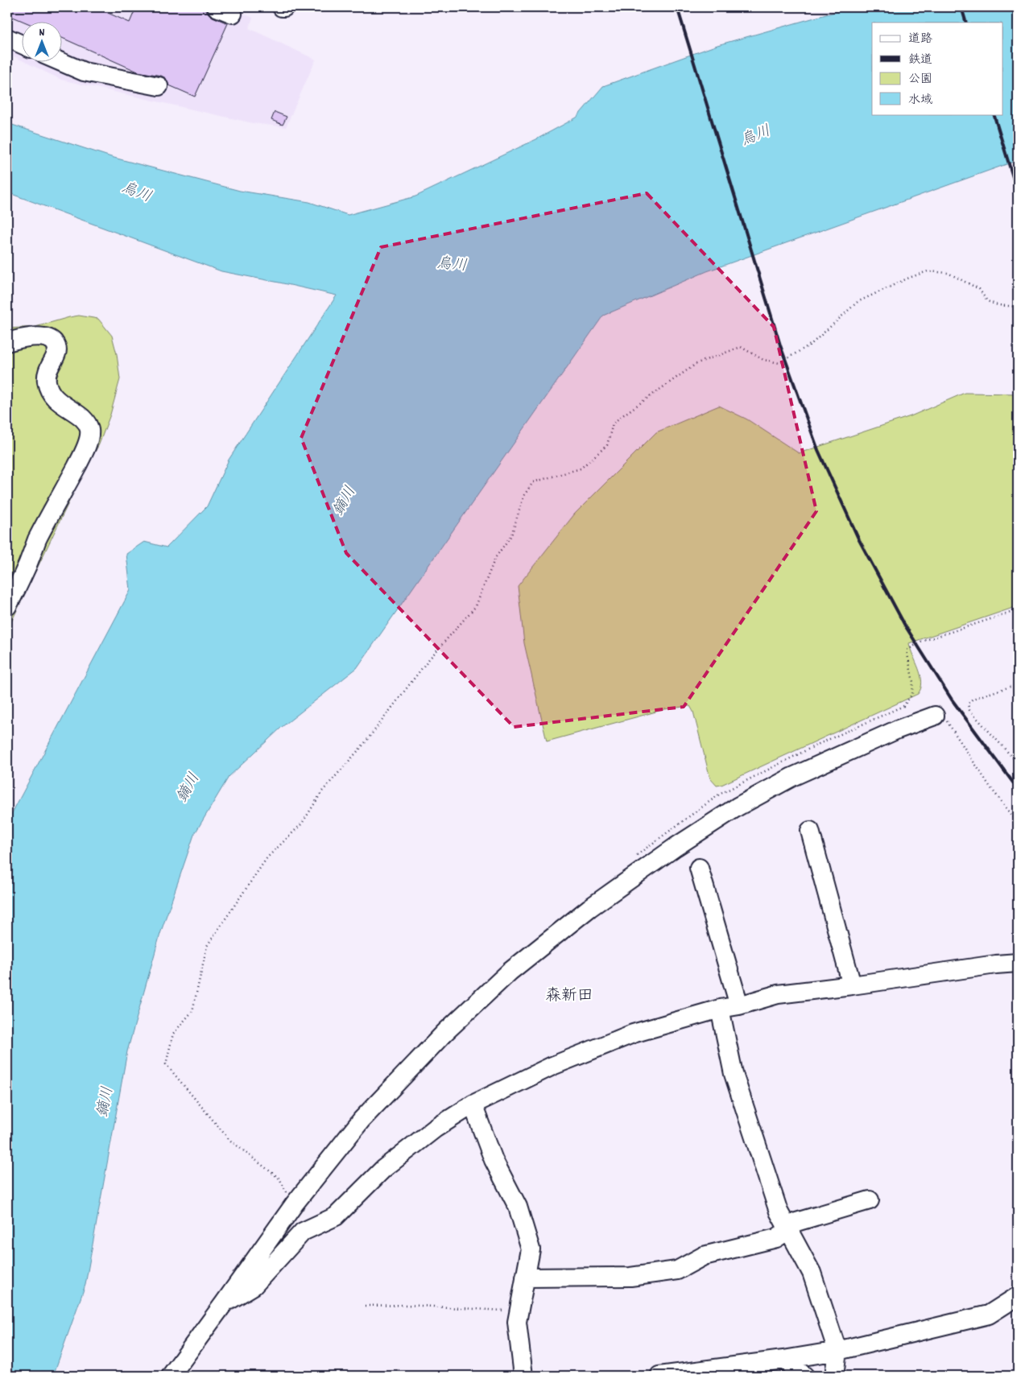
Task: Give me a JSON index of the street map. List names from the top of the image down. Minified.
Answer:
{"districts":["森新田"],"water":["烏川","鏑川"],"legend":["道路","鉄道","公園","水域"],"north":"top"}
